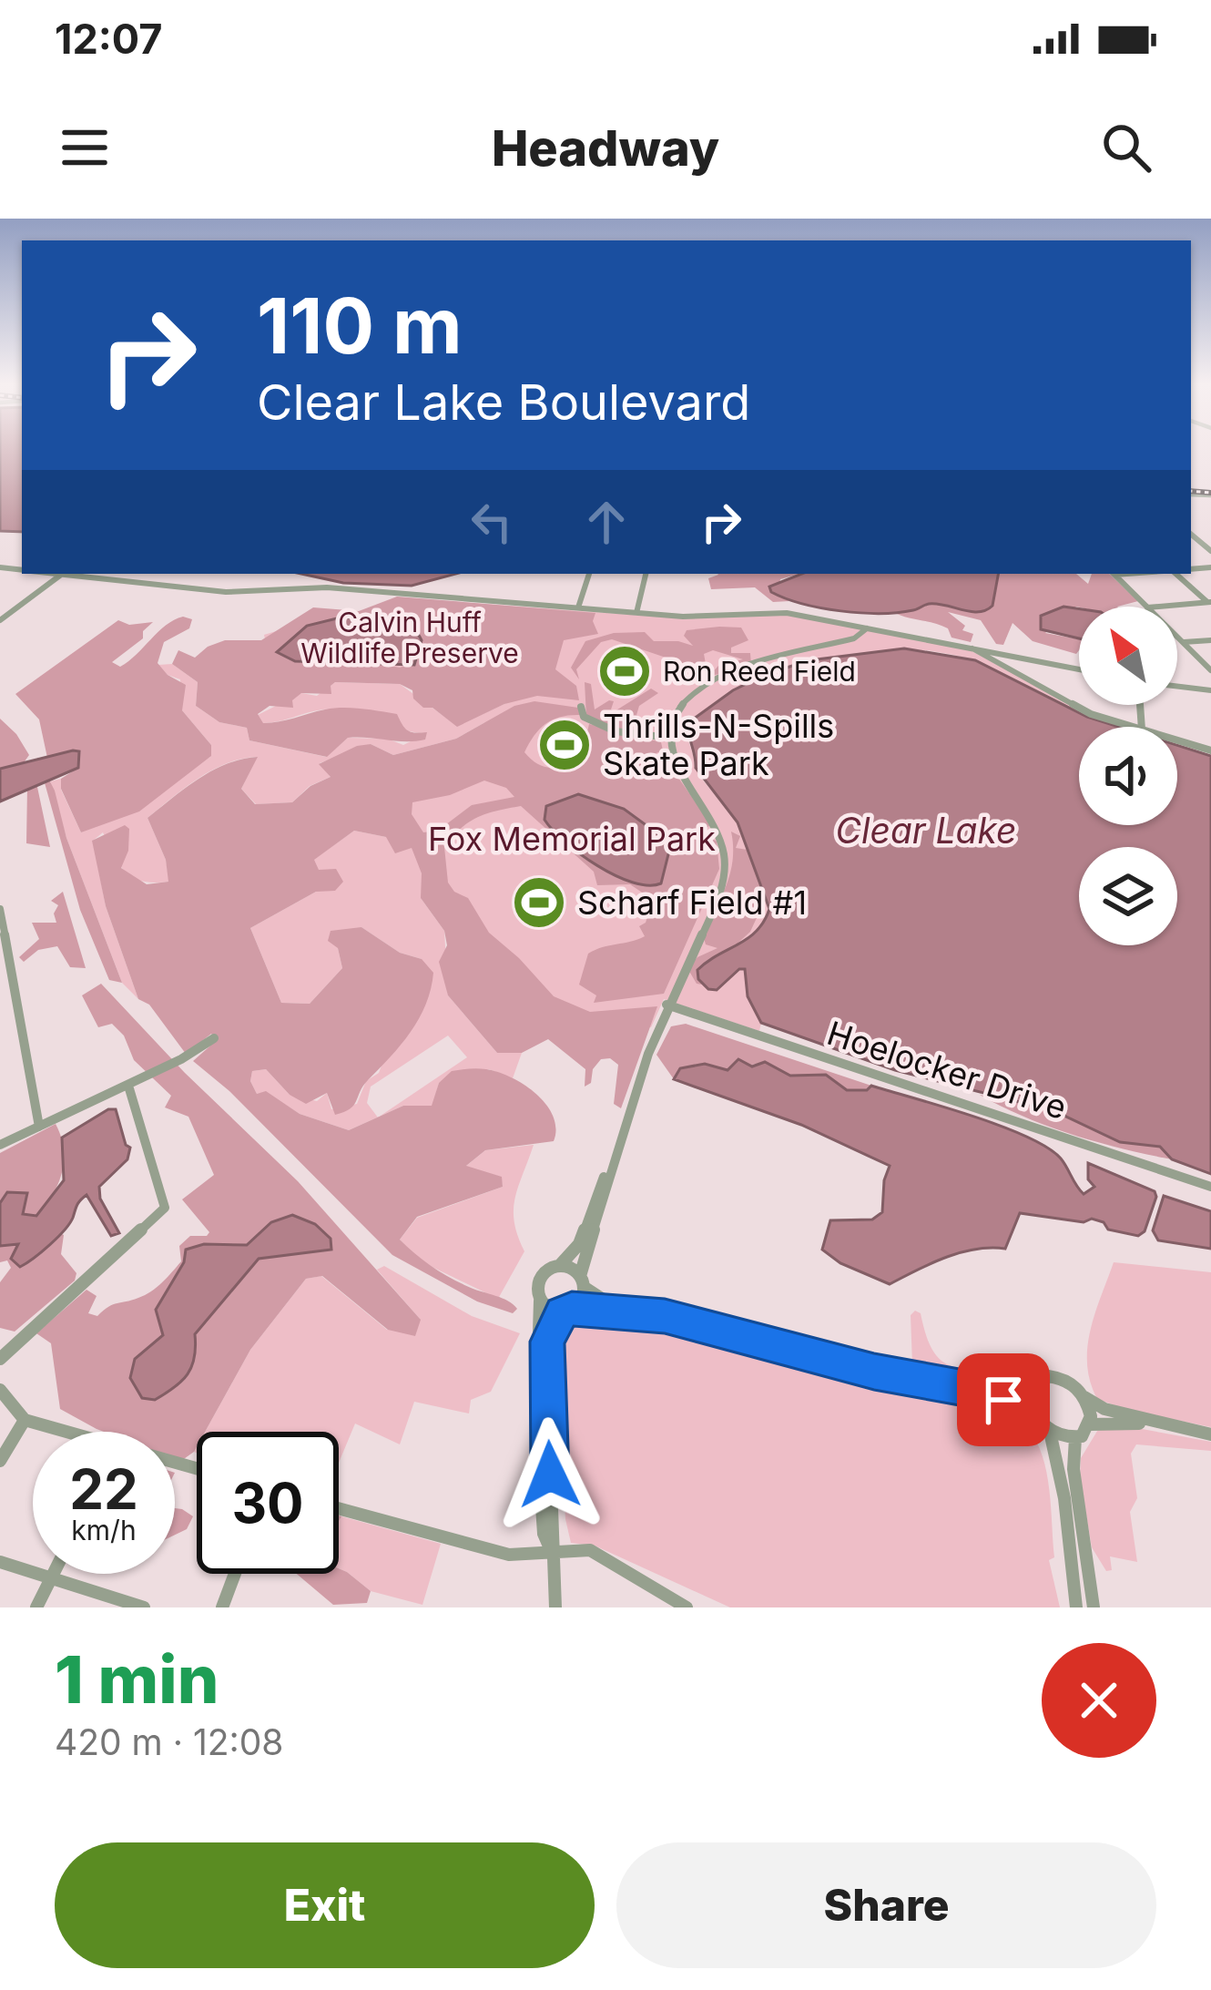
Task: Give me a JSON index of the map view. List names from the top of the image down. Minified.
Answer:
{"streets":{"street":["Hoelocker Drive"]},"water":["Clear Lake"],"parks":["Calvin Huff Wildlife Preserve","Fox Memorial Park"],"places":{"sports":["Ron Reed Field","Thrills-N-Spills Skate Park","Scharf Field #1"]},"north":"top left","page":{"status":"12:07","header":"Headway","turn":["110 m","Clear Lake Boulevard"],"speed":"22 km/h","limit":"30","heading":["1 min","420 m · 12:08"],"buttons":["Exit","Share"]}}
